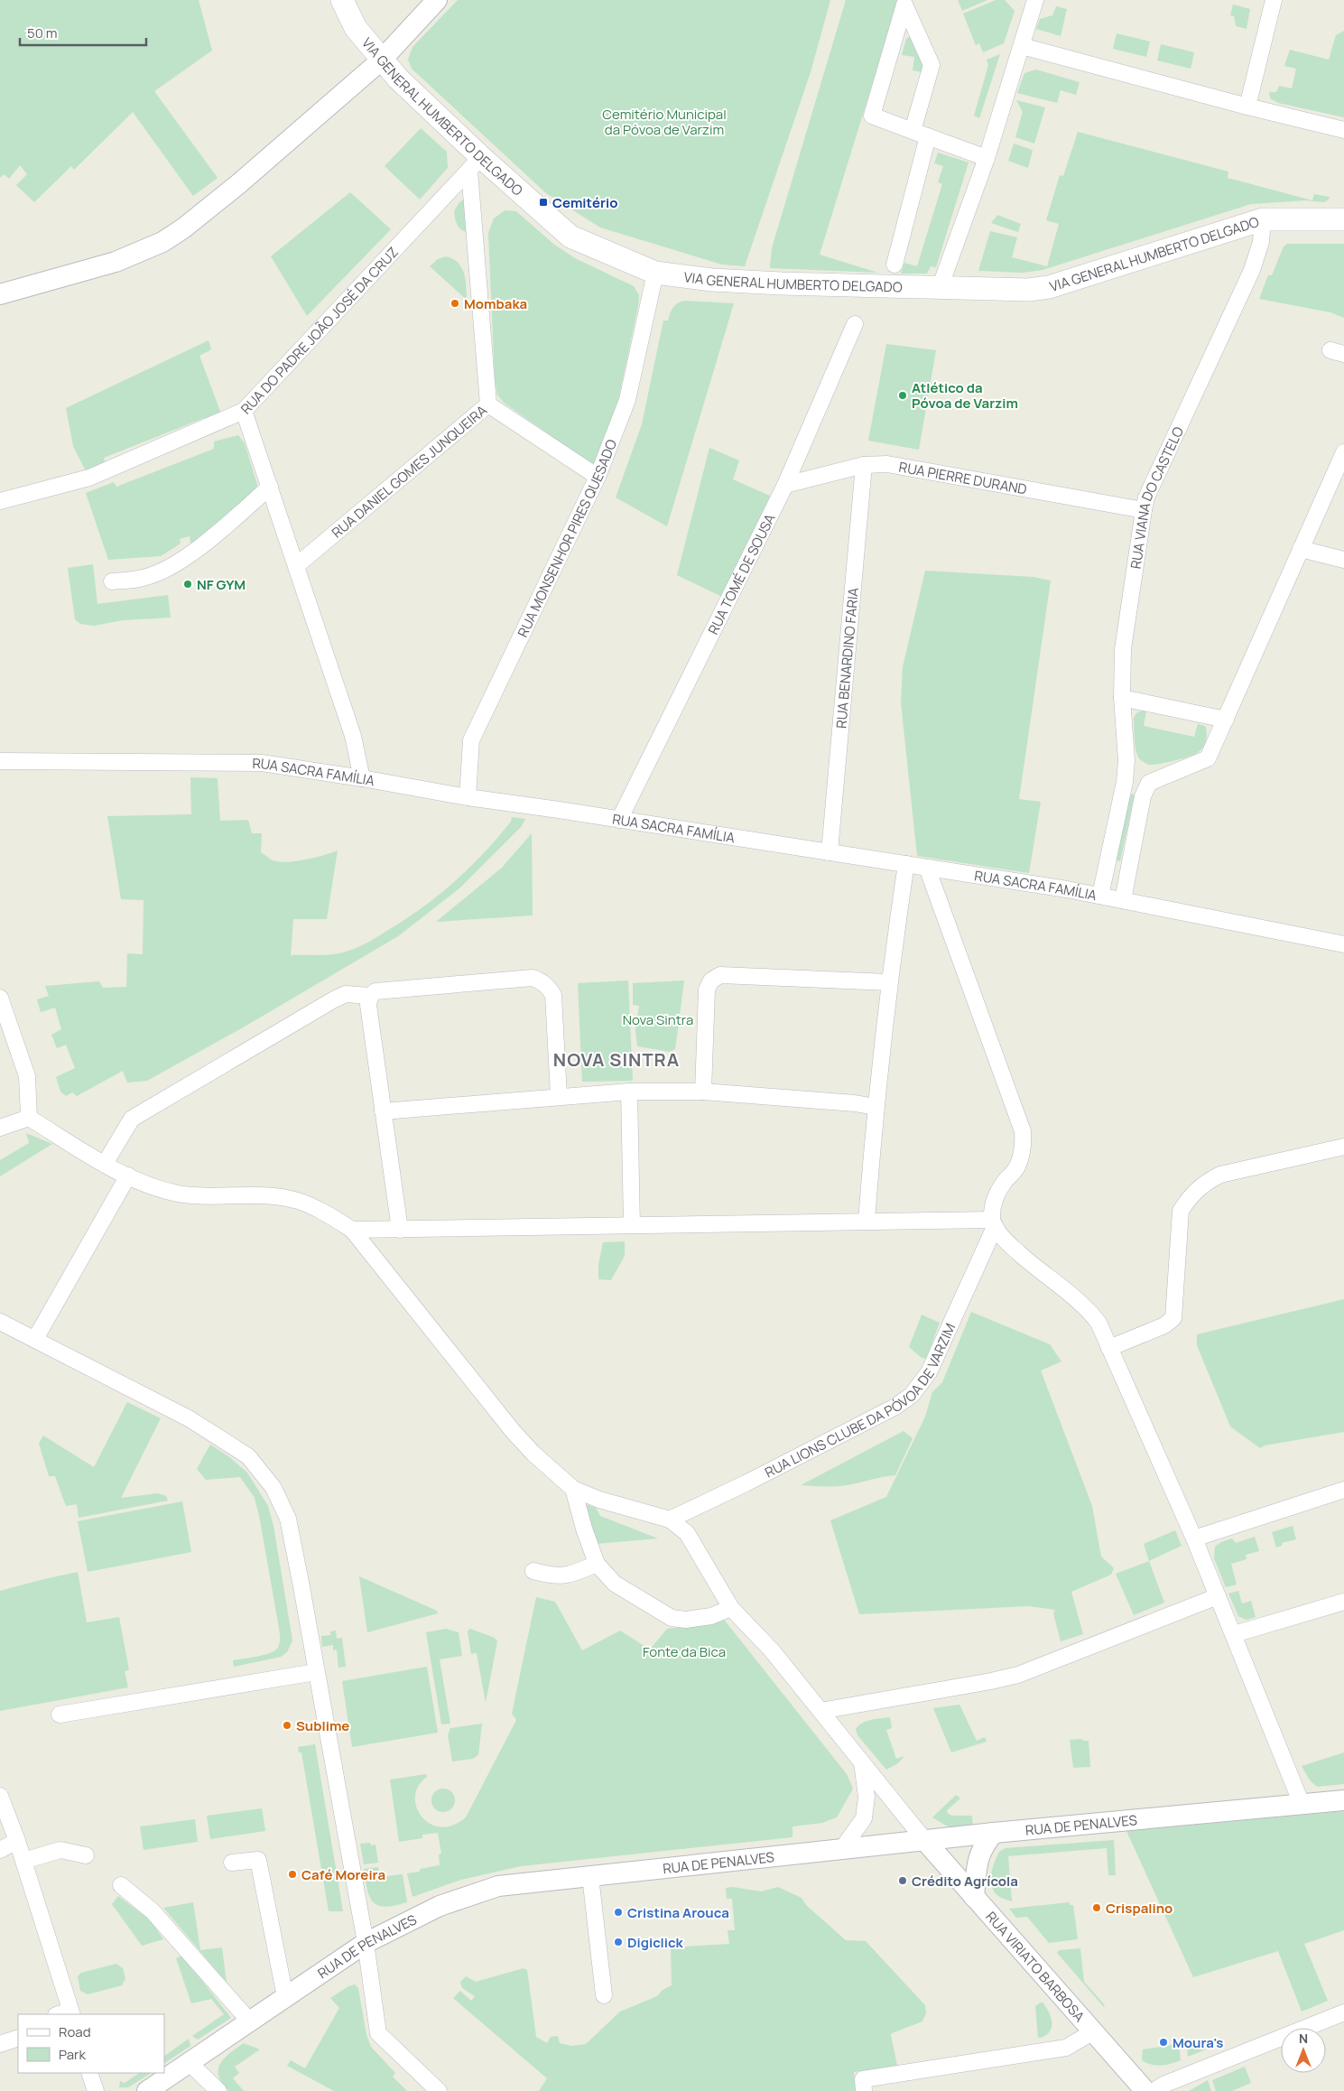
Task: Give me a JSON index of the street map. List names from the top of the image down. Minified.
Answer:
{"streets":{"main road":["VIA GENERAL HUMBERTO DELGADO"],"street":["RUA DO PADRE JOÃO JOSÉ DA CRUZ","RUA DANIEL GOMES JUNQUEIRA","RUA PIERRE DURAND","RUA VIANA DO CASTELO","RUA MONSENHOR PIRES QUESADO","RUA TOMÉ DE SOUSA","RUA BENARDINO FARIA","RUA SACRA FAMÍLIA","RUA LIONS CLUBE DA PÓVOA DE VARZIM","RUA DE PENALVES","RUA VIRIATO BARBOSA"]},"crossings":[["VIA GENERAL HUMBERTO DELGADO","RUA DO PADRE JOÃO JOSÉ DA CRUZ"],["VIA GENERAL HUMBERTO DELGADO","RUA DANIEL GOMES JUNQUEIRA"],["VIA GENERAL HUMBERTO DELGADO","RUA VIANA DO CASTELO"],["VIA GENERAL HUMBERTO DELGADO","RUA MONSENHOR PIRES QUESADO"],["RUA DO PADRE JOÃO JOSÉ DA CRUZ","RUA DANIEL GOMES JUNQUEIRA"],["RUA PIERRE DURAND","RUA VIANA DO CASTELO"],["RUA PIERRE DURAND","RUA TOMÉ DE SOUSA"],["RUA PIERRE DURAND","RUA BENARDINO FARIA"],["RUA VIANA DO CASTELO","RUA SACRA FAMÍLIA"],["RUA MONSENHOR PIRES QUESADO","RUA SACRA FAMÍLIA"],["RUA TOMÉ DE SOUSA","RUA SACRA FAMÍLIA"],["RUA BENARDINO FARIA","RUA SACRA FAMÍLIA"],["RUA SACRA FAMÍLIA","RUA LIONS CLUBE DA PÓVOA DE VARZIM"],["RUA DE PENALVES","RUA VIRIATO BARBOSA"]],"districts":["NOVA SINTRA"],"parks":["Cemitério Municipal da Póvoa de Varzim","Nova Sintra","Fonte da Bica"],"places":{"transit":["Cemitério"],"other":["Mombaka","Atlético da Póvoa de Varzim","NF GYM","Sublime","Café Moreira","Crédito Agrícola","Crispalino","Cristina Arouca","Digiclick","Moura's"]},"legend":["Road","Park"],"scale_bar":"50 m","north":"top"}
